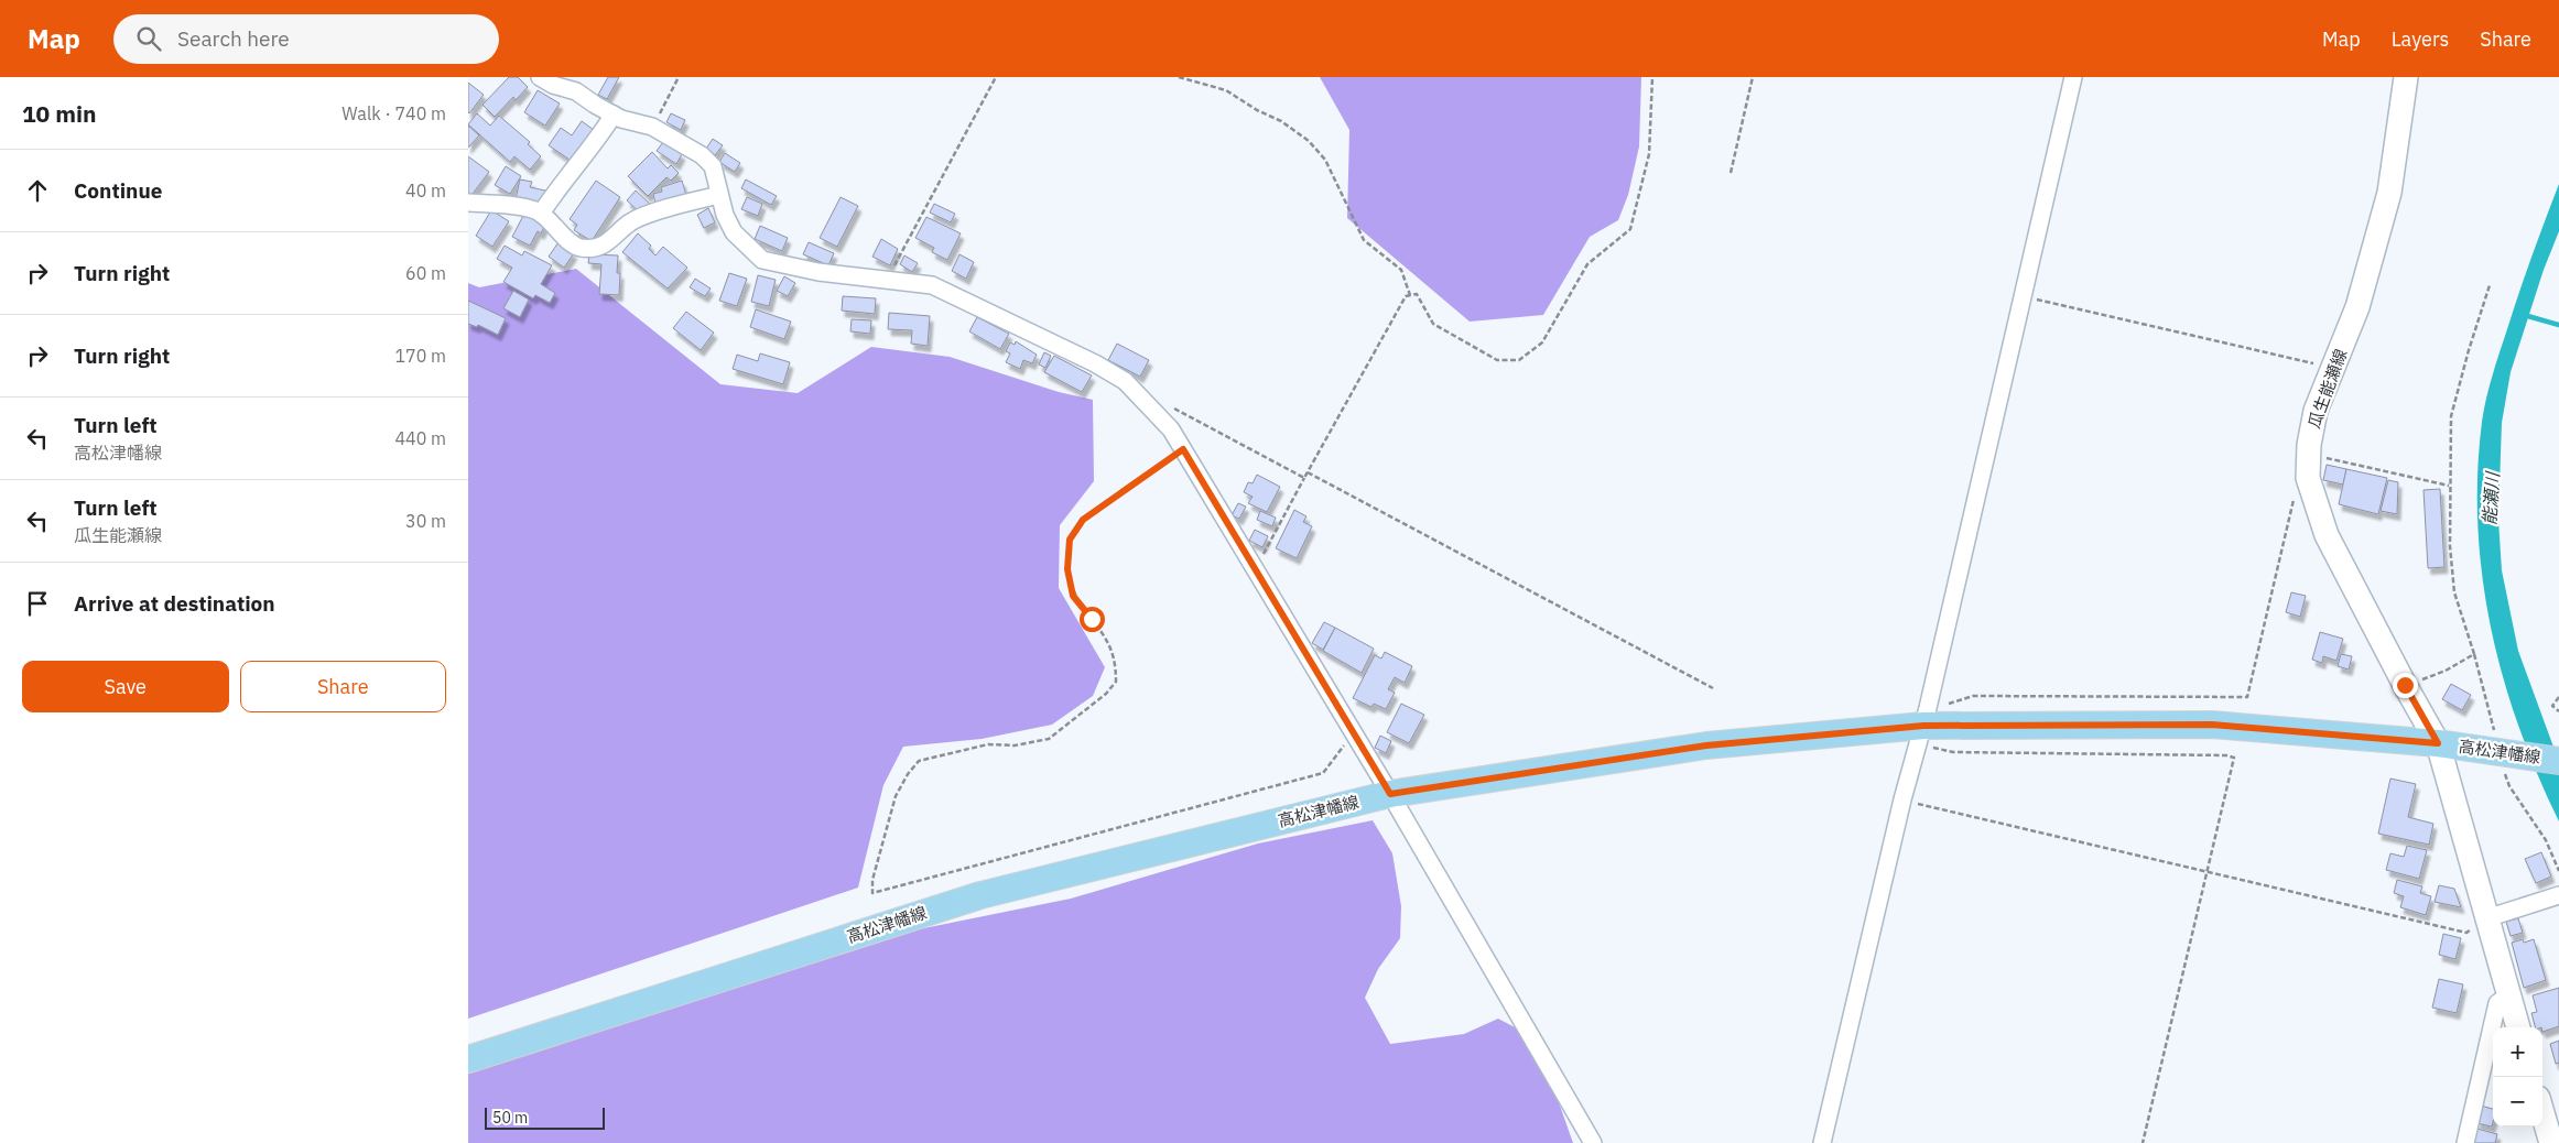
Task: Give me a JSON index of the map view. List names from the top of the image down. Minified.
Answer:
{"streets":{"main road":["瓜生能瀬線","高松津幡線"]},"crossings":[["瓜生能瀬線","高松津幡線"]],"water":["能瀬川"],"scale_bar":"50 m","page":{"header":"Map","search":"Search here","nav":["Map","Layers","Share"],"heading":["10 min","Walk · 740 m"],"list":[["Continue","40 m"],["Turn right","60 m"],["Turn right","170 m"],["Turn left","高松津幡線","440 m"],["Turn left","瓜生能瀬線","30 m"],"Arrive at destination"],"buttons":["Save","Share"],"map_buttons":["+","−"],"scale":"50 m"}}
